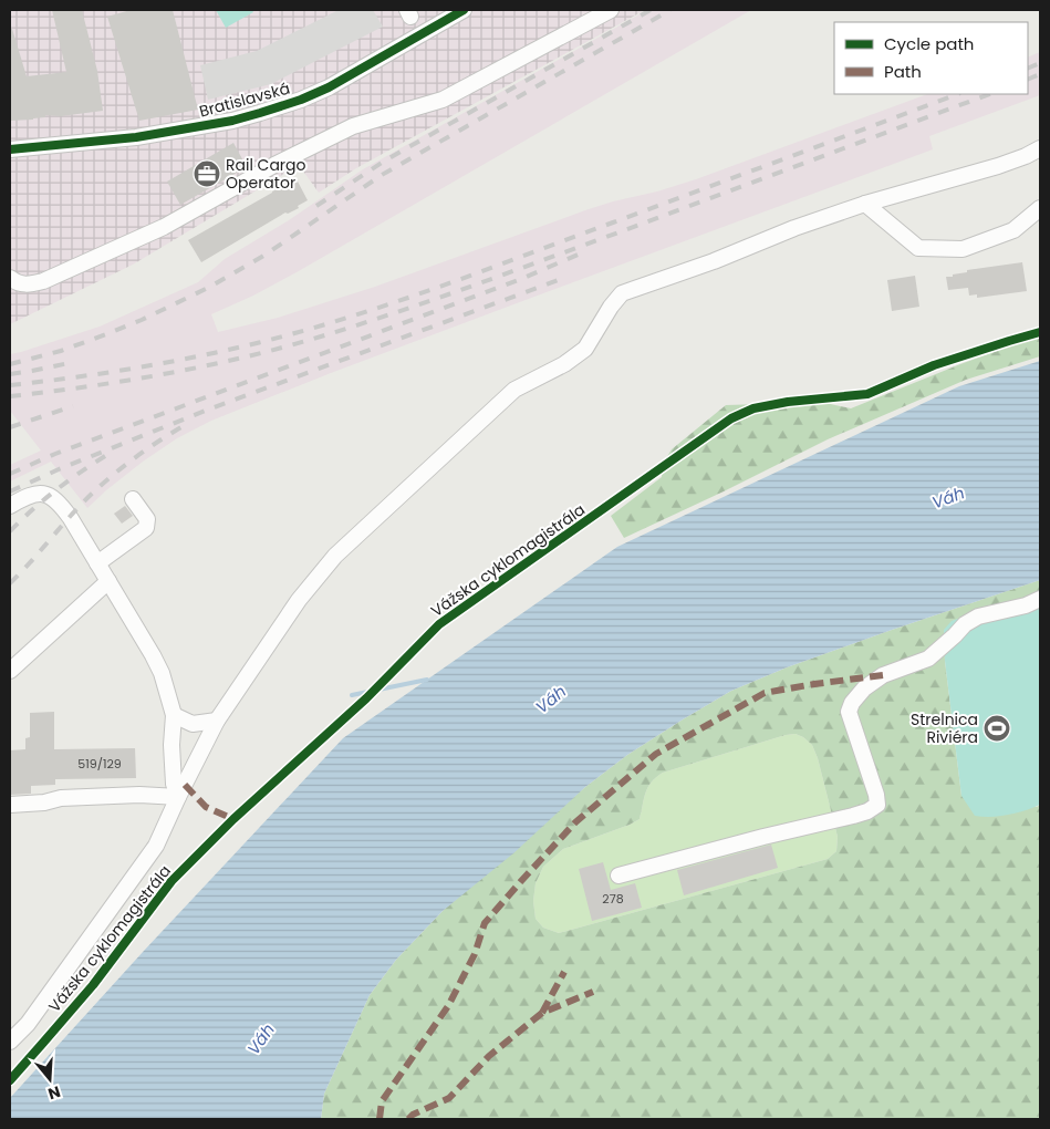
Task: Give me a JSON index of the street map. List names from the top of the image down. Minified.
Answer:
{"streets":{"street":["Bratislavská"],"cycle path":["Vážska cyklomagistrála"]},"water":["Váh"],"places":{"office":["Rail Cargo Operator"],"sports":["Strelnica Riviéra"]},"house_numbers":["519/129","278"],"legend":["Cycle path","Path"],"north":"bottom"}
